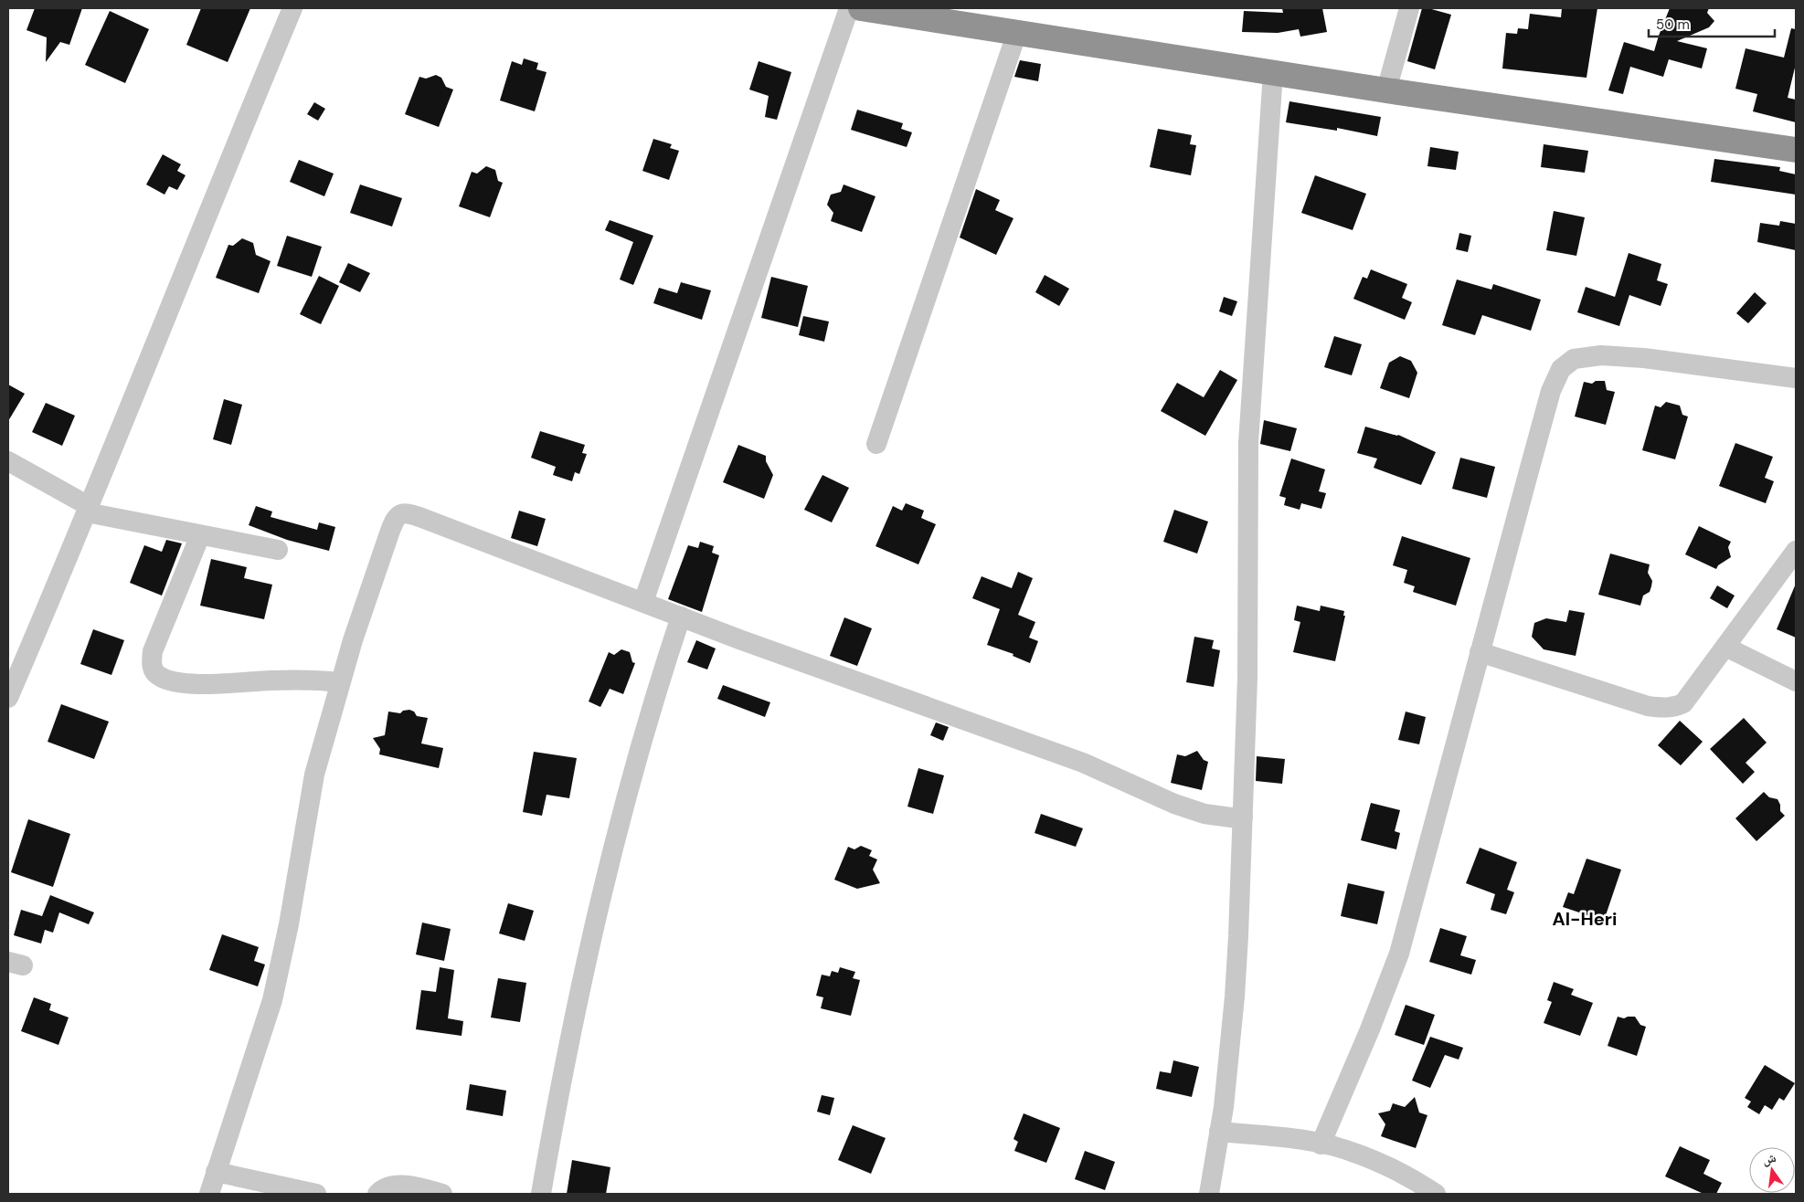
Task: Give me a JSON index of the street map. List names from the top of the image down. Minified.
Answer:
{"districts":["Al-Heri"],"scale_bar":"50 m","north":"top"}
